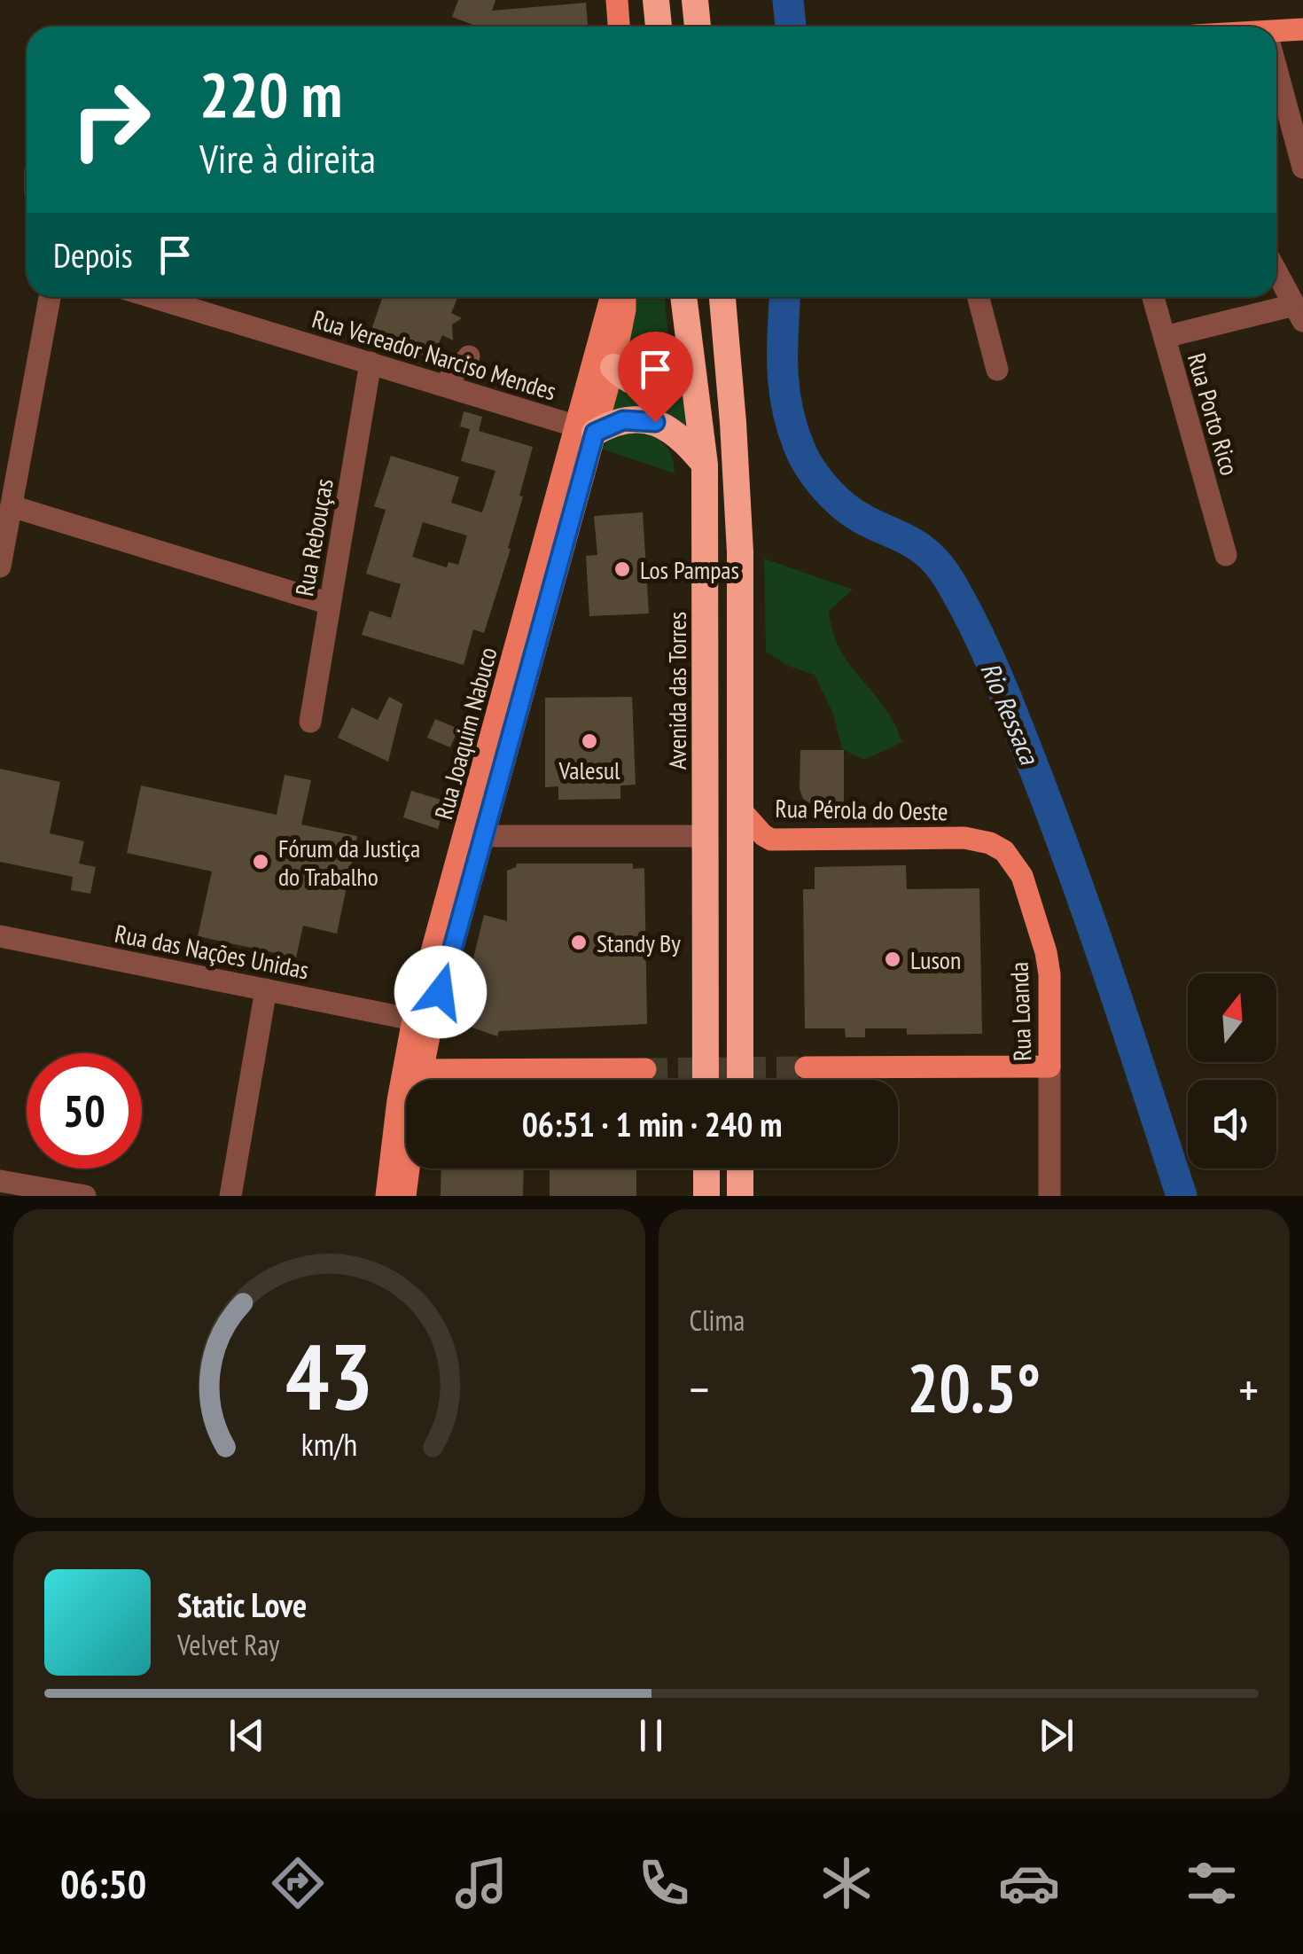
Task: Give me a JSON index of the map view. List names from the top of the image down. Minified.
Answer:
{"streets":{"highway":["Avenida das Torres"],"main road":["Rua Joaquim Nabuco","Rua Pérola do Oeste","Rua Loanda"],"street":["Rua Vereador Narciso Mendes","Rua Porto Rico","Rua Rebouças","Rua das Nações Unidas"]},"crossings":[["Rua Vereador Narciso Mendes","Rua Rebouças"],["Rua Vereador Narciso Mendes","Rua Joaquim Nabuco"],["Rua Joaquim Nabuco","Rua das Nações Unidas"],["Rua Pérola do Oeste","Rua Loanda"]],"water":["Rio Ressaca"],"places":["Los Pampas","Valesul","Fórum da Justiça do Trabalho","Standy By","Luson"],"north":"top","page":{"turn":["220 m","Vire à direita"],"then":"Depois","limit":"50","trip":"06:51 · 1 min · 240 m","tile":"Clima","heat":["−","20.5°","+"],"song":["Static Love","Velvet Ray"],"tabs":"06:50","gauge":["43","km/h"]}}
